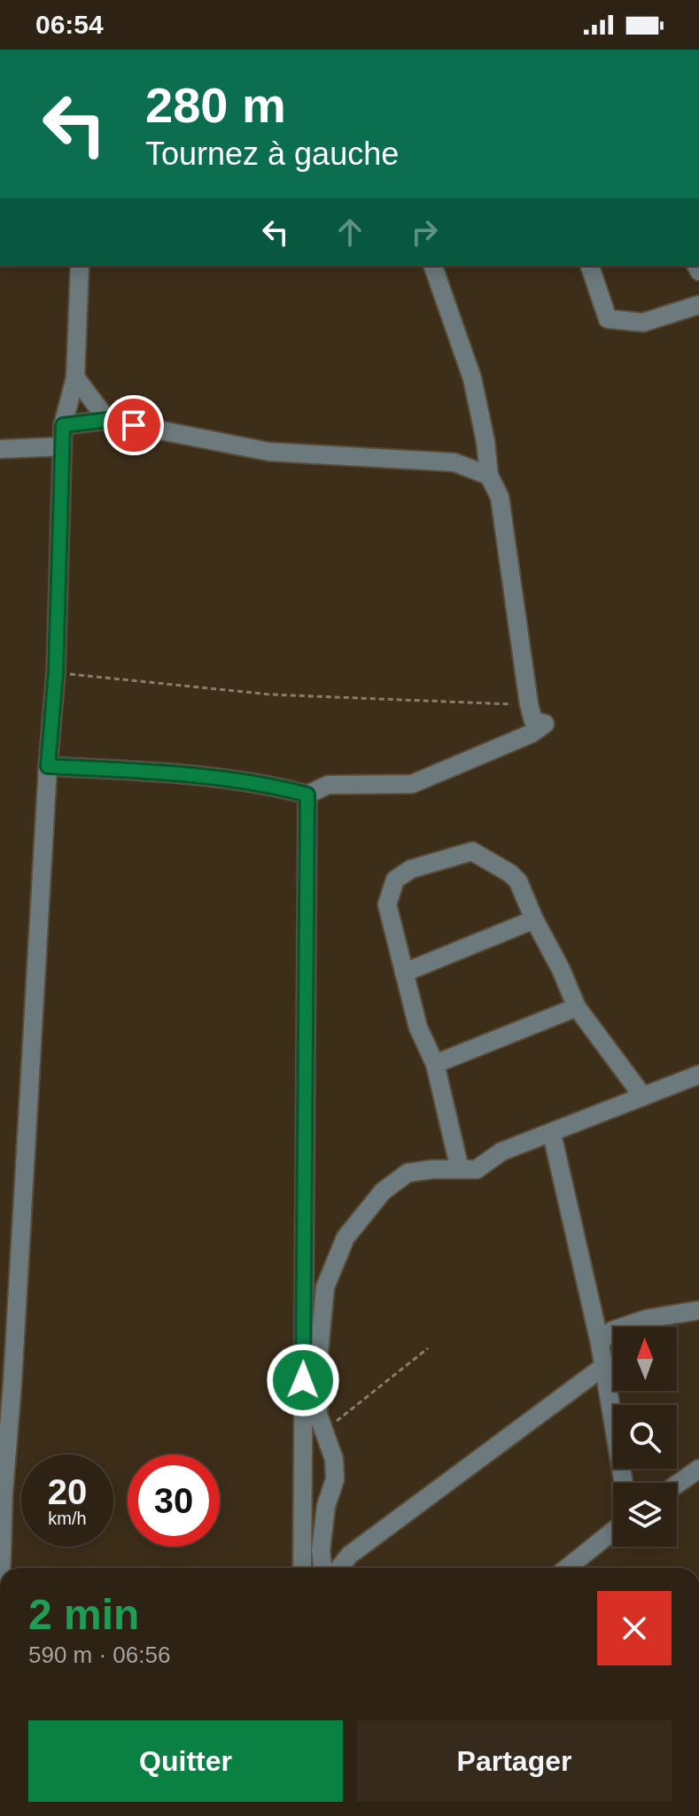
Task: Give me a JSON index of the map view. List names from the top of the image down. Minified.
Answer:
{"north":"top","page":{"status":"06:54","turn":["280 m","Tournez à gauche"],"speed":"20 km/h","limit":"30","heading":["2 min","590 m · 06:56"],"buttons":["Quitter","Partager"]}}
